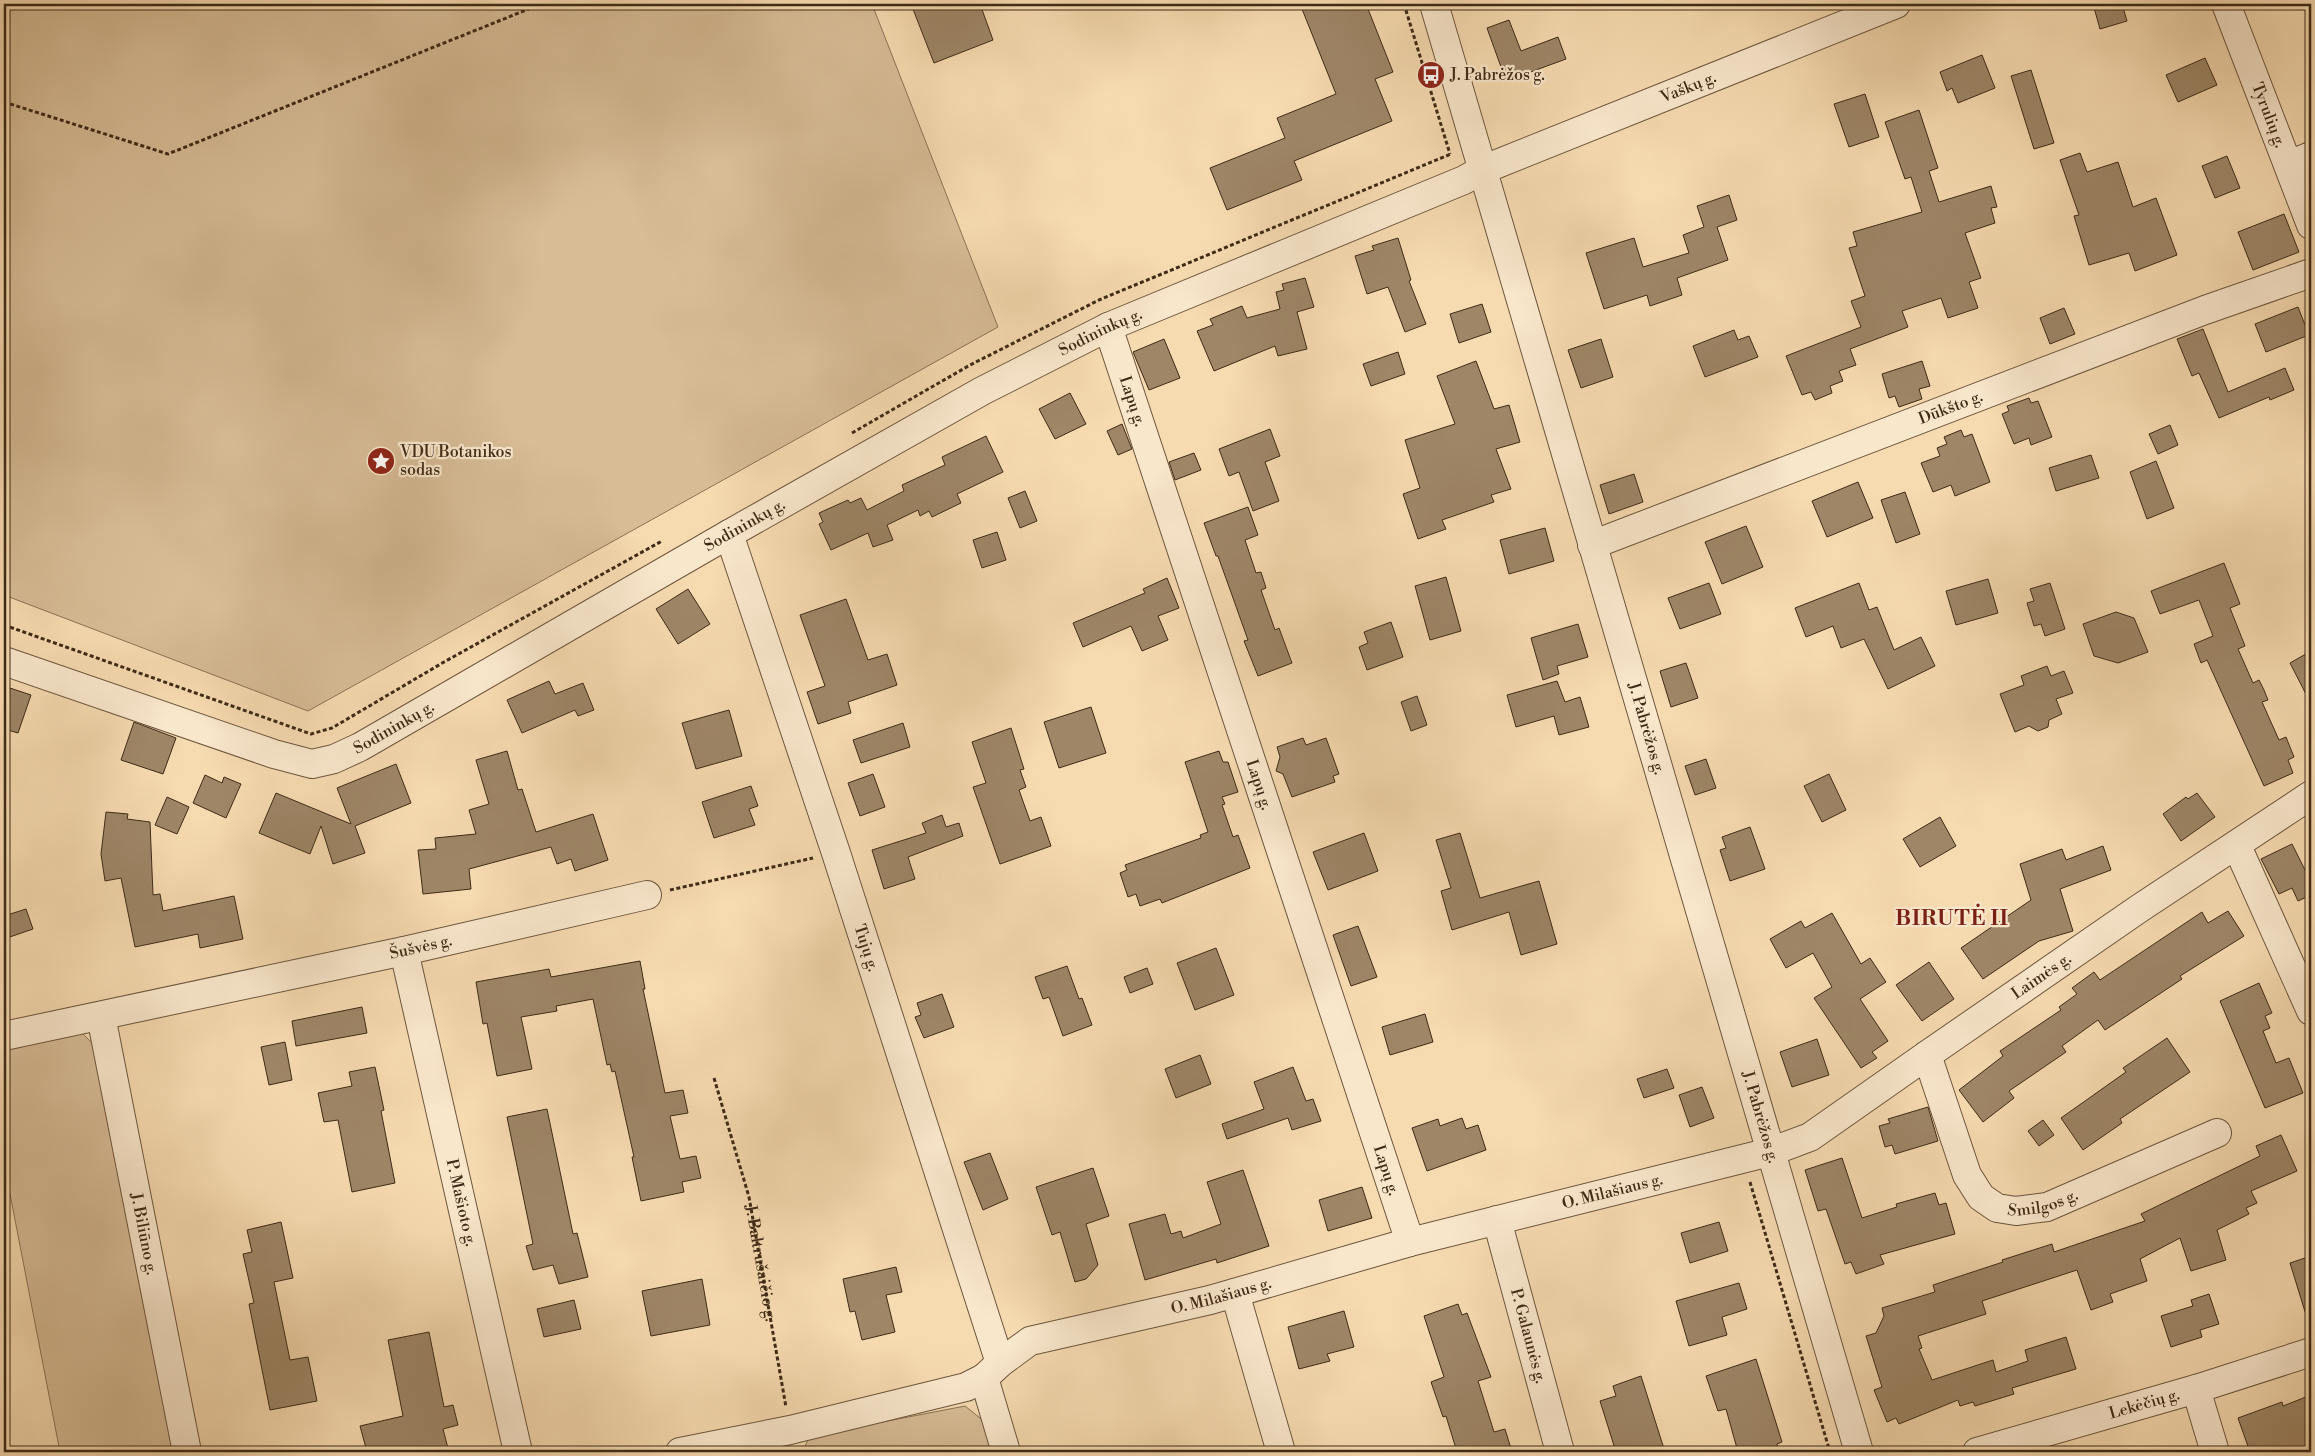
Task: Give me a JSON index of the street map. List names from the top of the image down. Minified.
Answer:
{"streets":{"street":["Vaškų g.","Tyrulių g.","Sodininkų g.","Lapų g.","Dūkšto g.","J. Pabrėžos g.","Šušvės g.","Tujų g.","Laimės g.","O. Milašiaus g.","Smilgos g.","P. Mašioto g.","J. Biliūno g.","P. Galaunės g.","Lekėčių g."],"path":["J. Baltrušaičio g."]},"crossings":[["Vaškų g.","Sodininkų g."],["Vaškų g.","J. Pabrėžos g."],["Sodininkų g.","Lapų g."],["Sodininkų g.","J. Pabrėžos g."],["Sodininkų g.","Tujų g."],["Lapų g.","O. Milašiaus g."],["Dūkšto g.","J. Pabrėžos g."],["J. Pabrėžos g.","Laimės g."],["J. Pabrėžos g.","O. Milašiaus g."],["Šušvės g.","P. Mašioto g."],["Šušvės g.","J. Biliūno g."],["Tujų g.","O. Milašiaus g."],["Laimės g.","O. Milašiaus g."],["Laimės g.","Smilgos g."],["O. Milašiaus g.","J. Baltrušaičio g."],["O. Milašiaus g.","P. Galaunės g."]],"districts":["BIRUTĖ II"],"places":{"bus stop":["J. Pabrėžos g."],"place":["VDU Botanikos sodas"]}}
